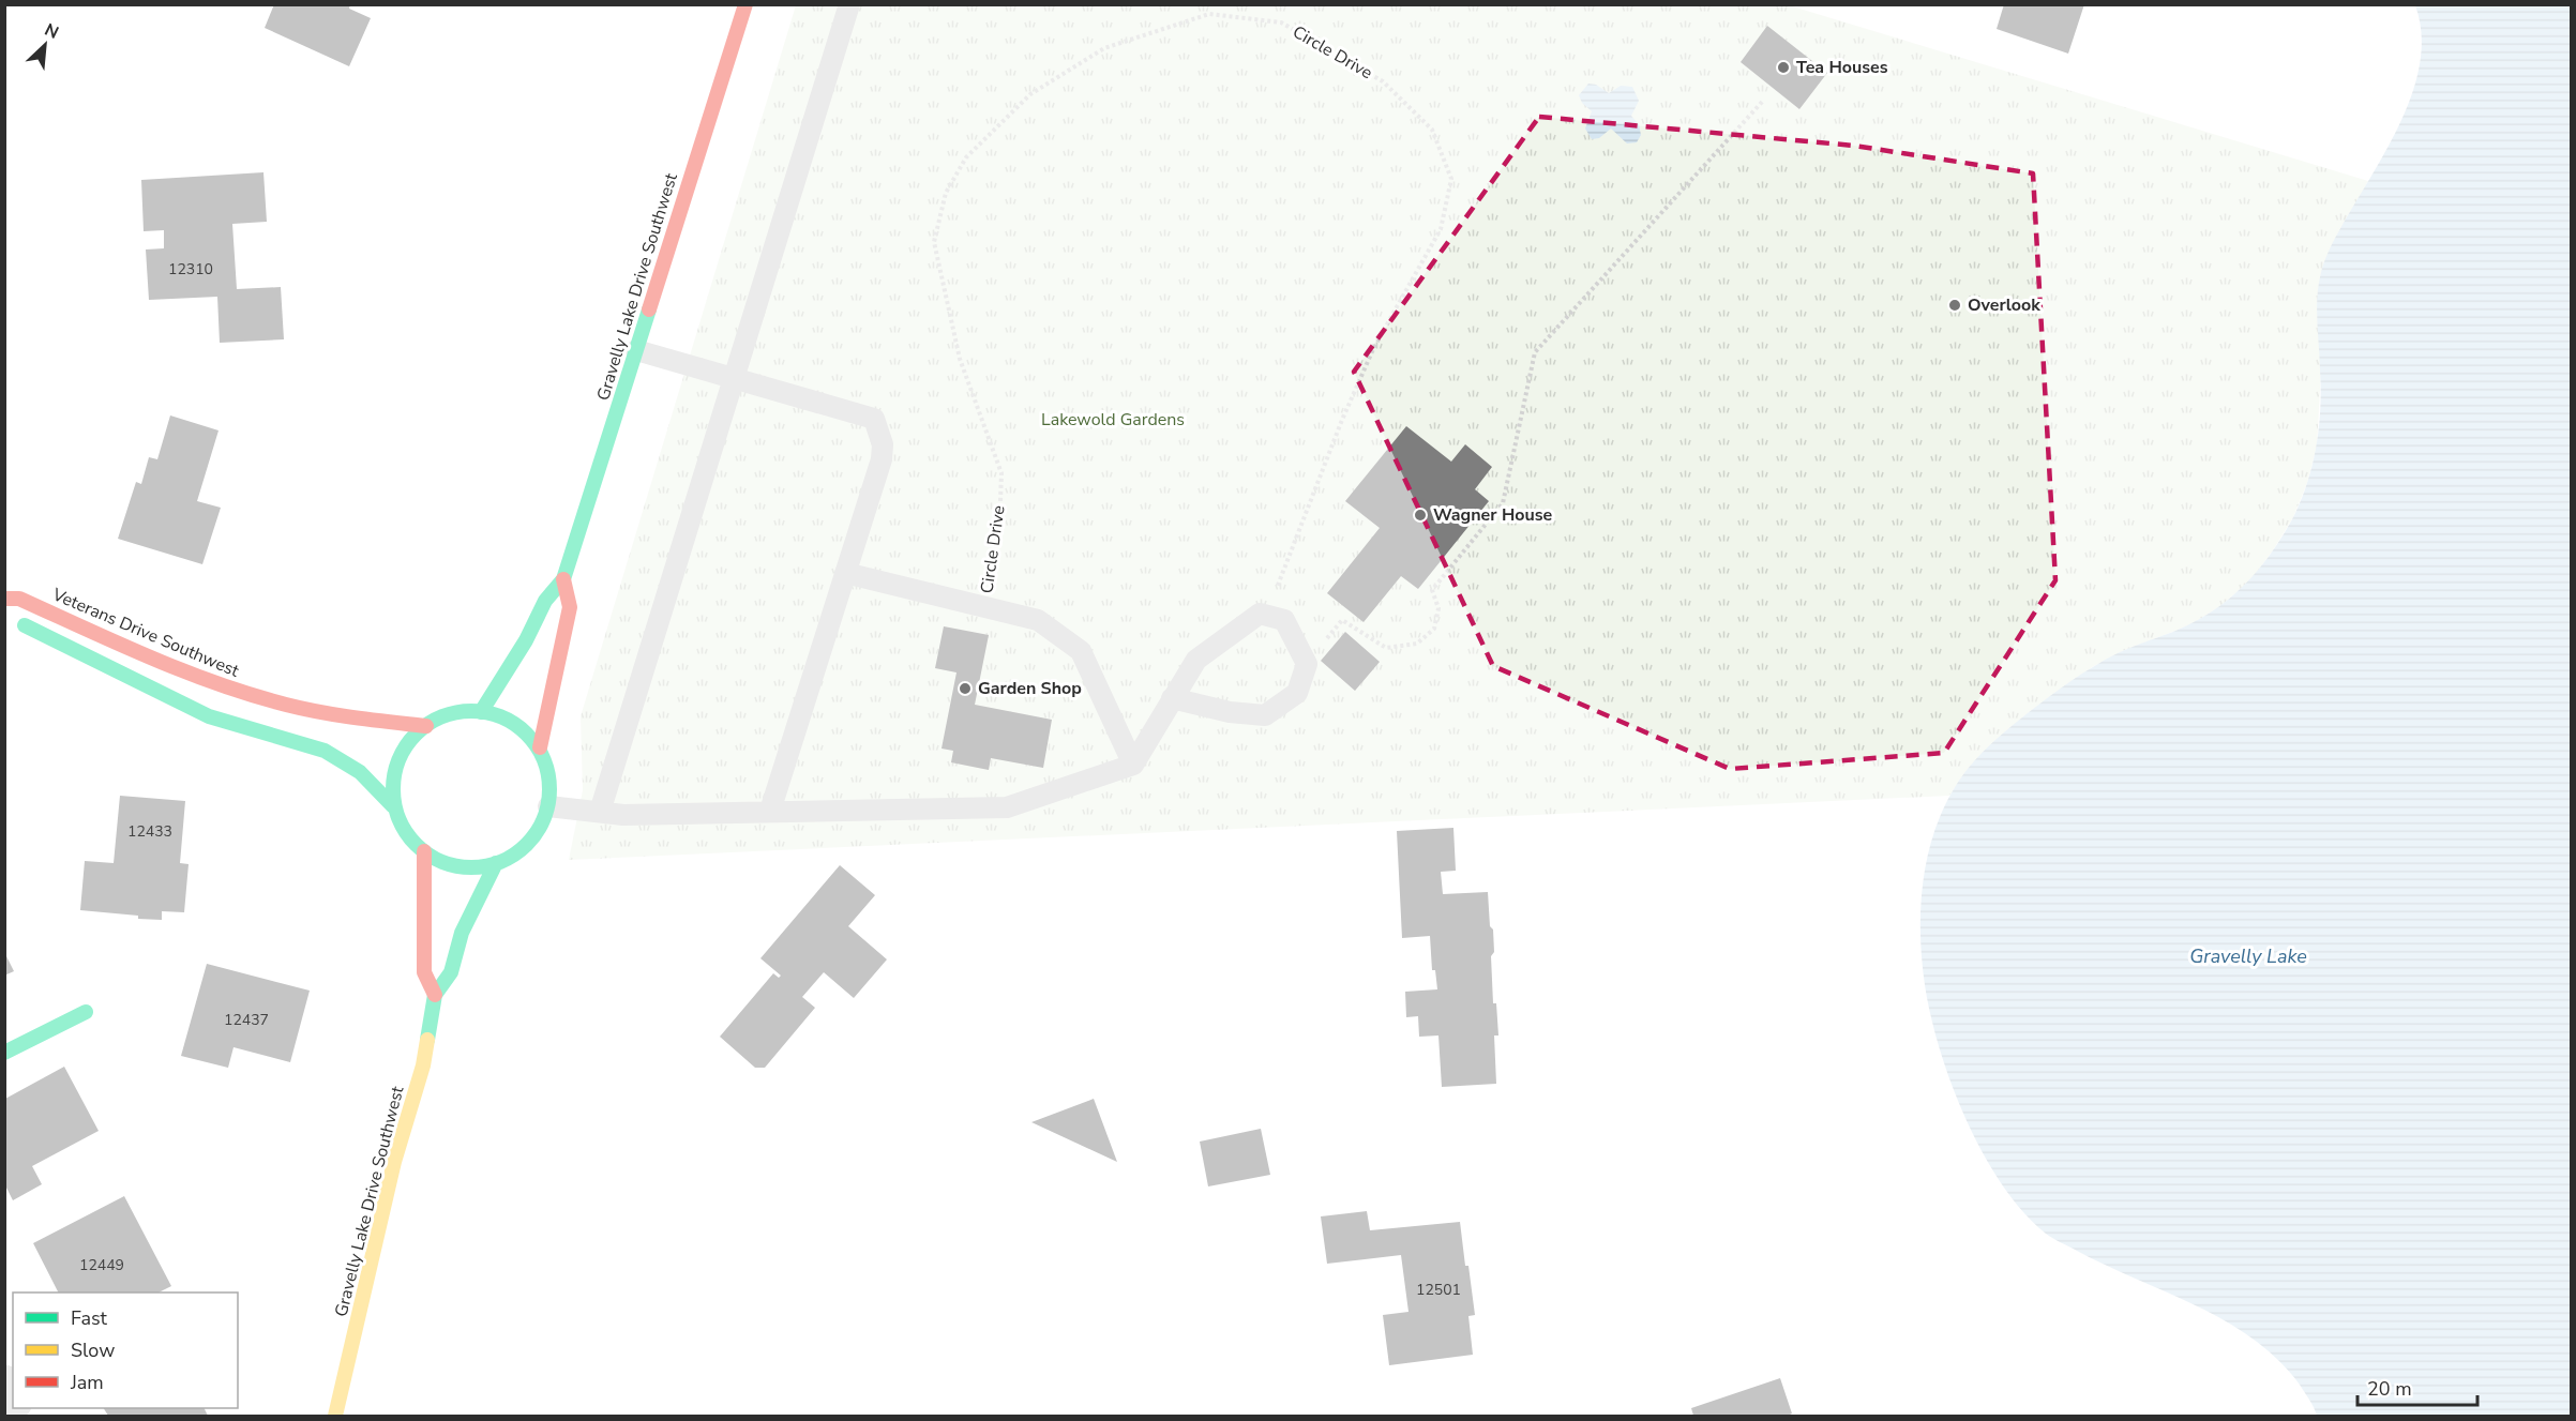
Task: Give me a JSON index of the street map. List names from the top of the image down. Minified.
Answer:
{"streets":{"main road":["Gravelly Lake Drive Southwest","Veterans Drive Southwest"],"path":["Circle Drive"]},"crossings":[["Gravelly Lake Drive Southwest","Veterans Drive Southwest"]],"water":["Gravelly Lake"],"parks":["Lakewold Gardens"],"places":["Tea Houses","Overlook","Wagner House","Garden Shop"],"house_numbers":["12310","12433","12437","12449","12501"],"legend":["Fast","Slow","Jam"],"scale_bar":"20 m","north":"top right"}
